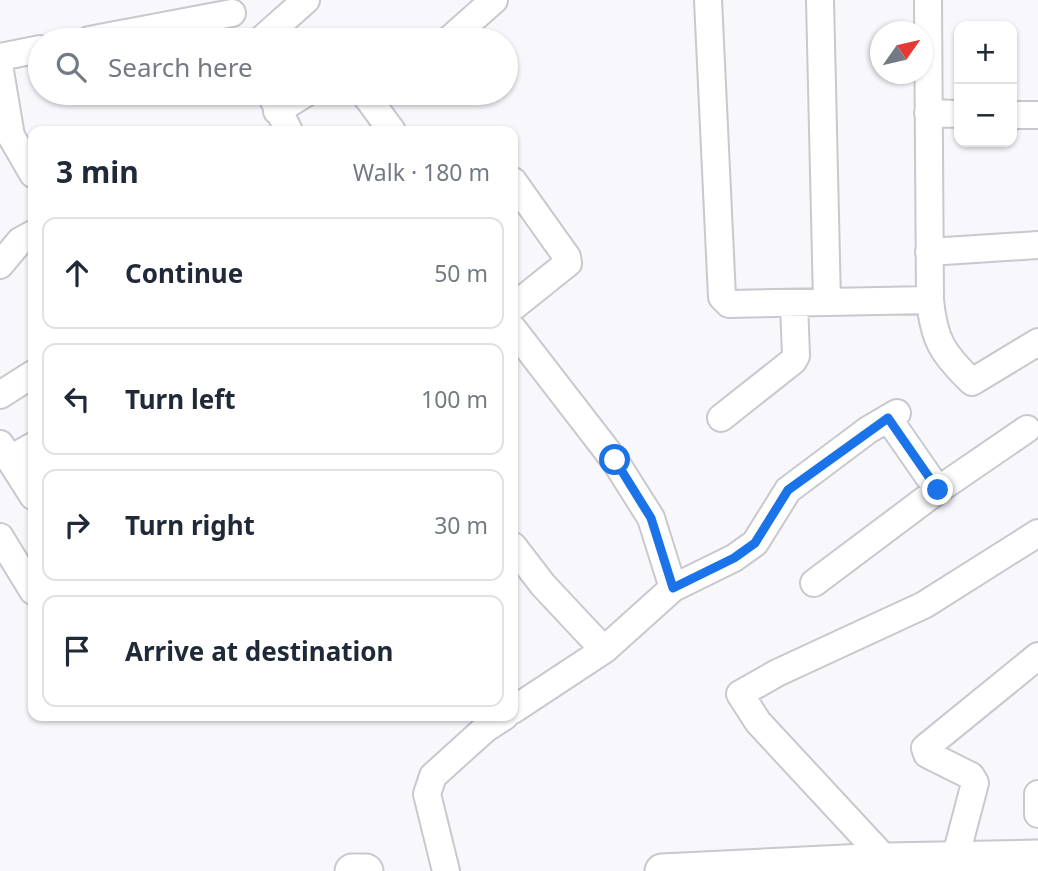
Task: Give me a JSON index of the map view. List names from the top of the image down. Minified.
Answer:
{"north":"top right","page":{"map_buttons":["+","−"],"search":"Search here","heading":["3 min","Walk · 180 m"],"list":[["Continue","50 m"],["Turn left","100 m"],["Turn right","30 m"],"Arrive at destination"]}}
